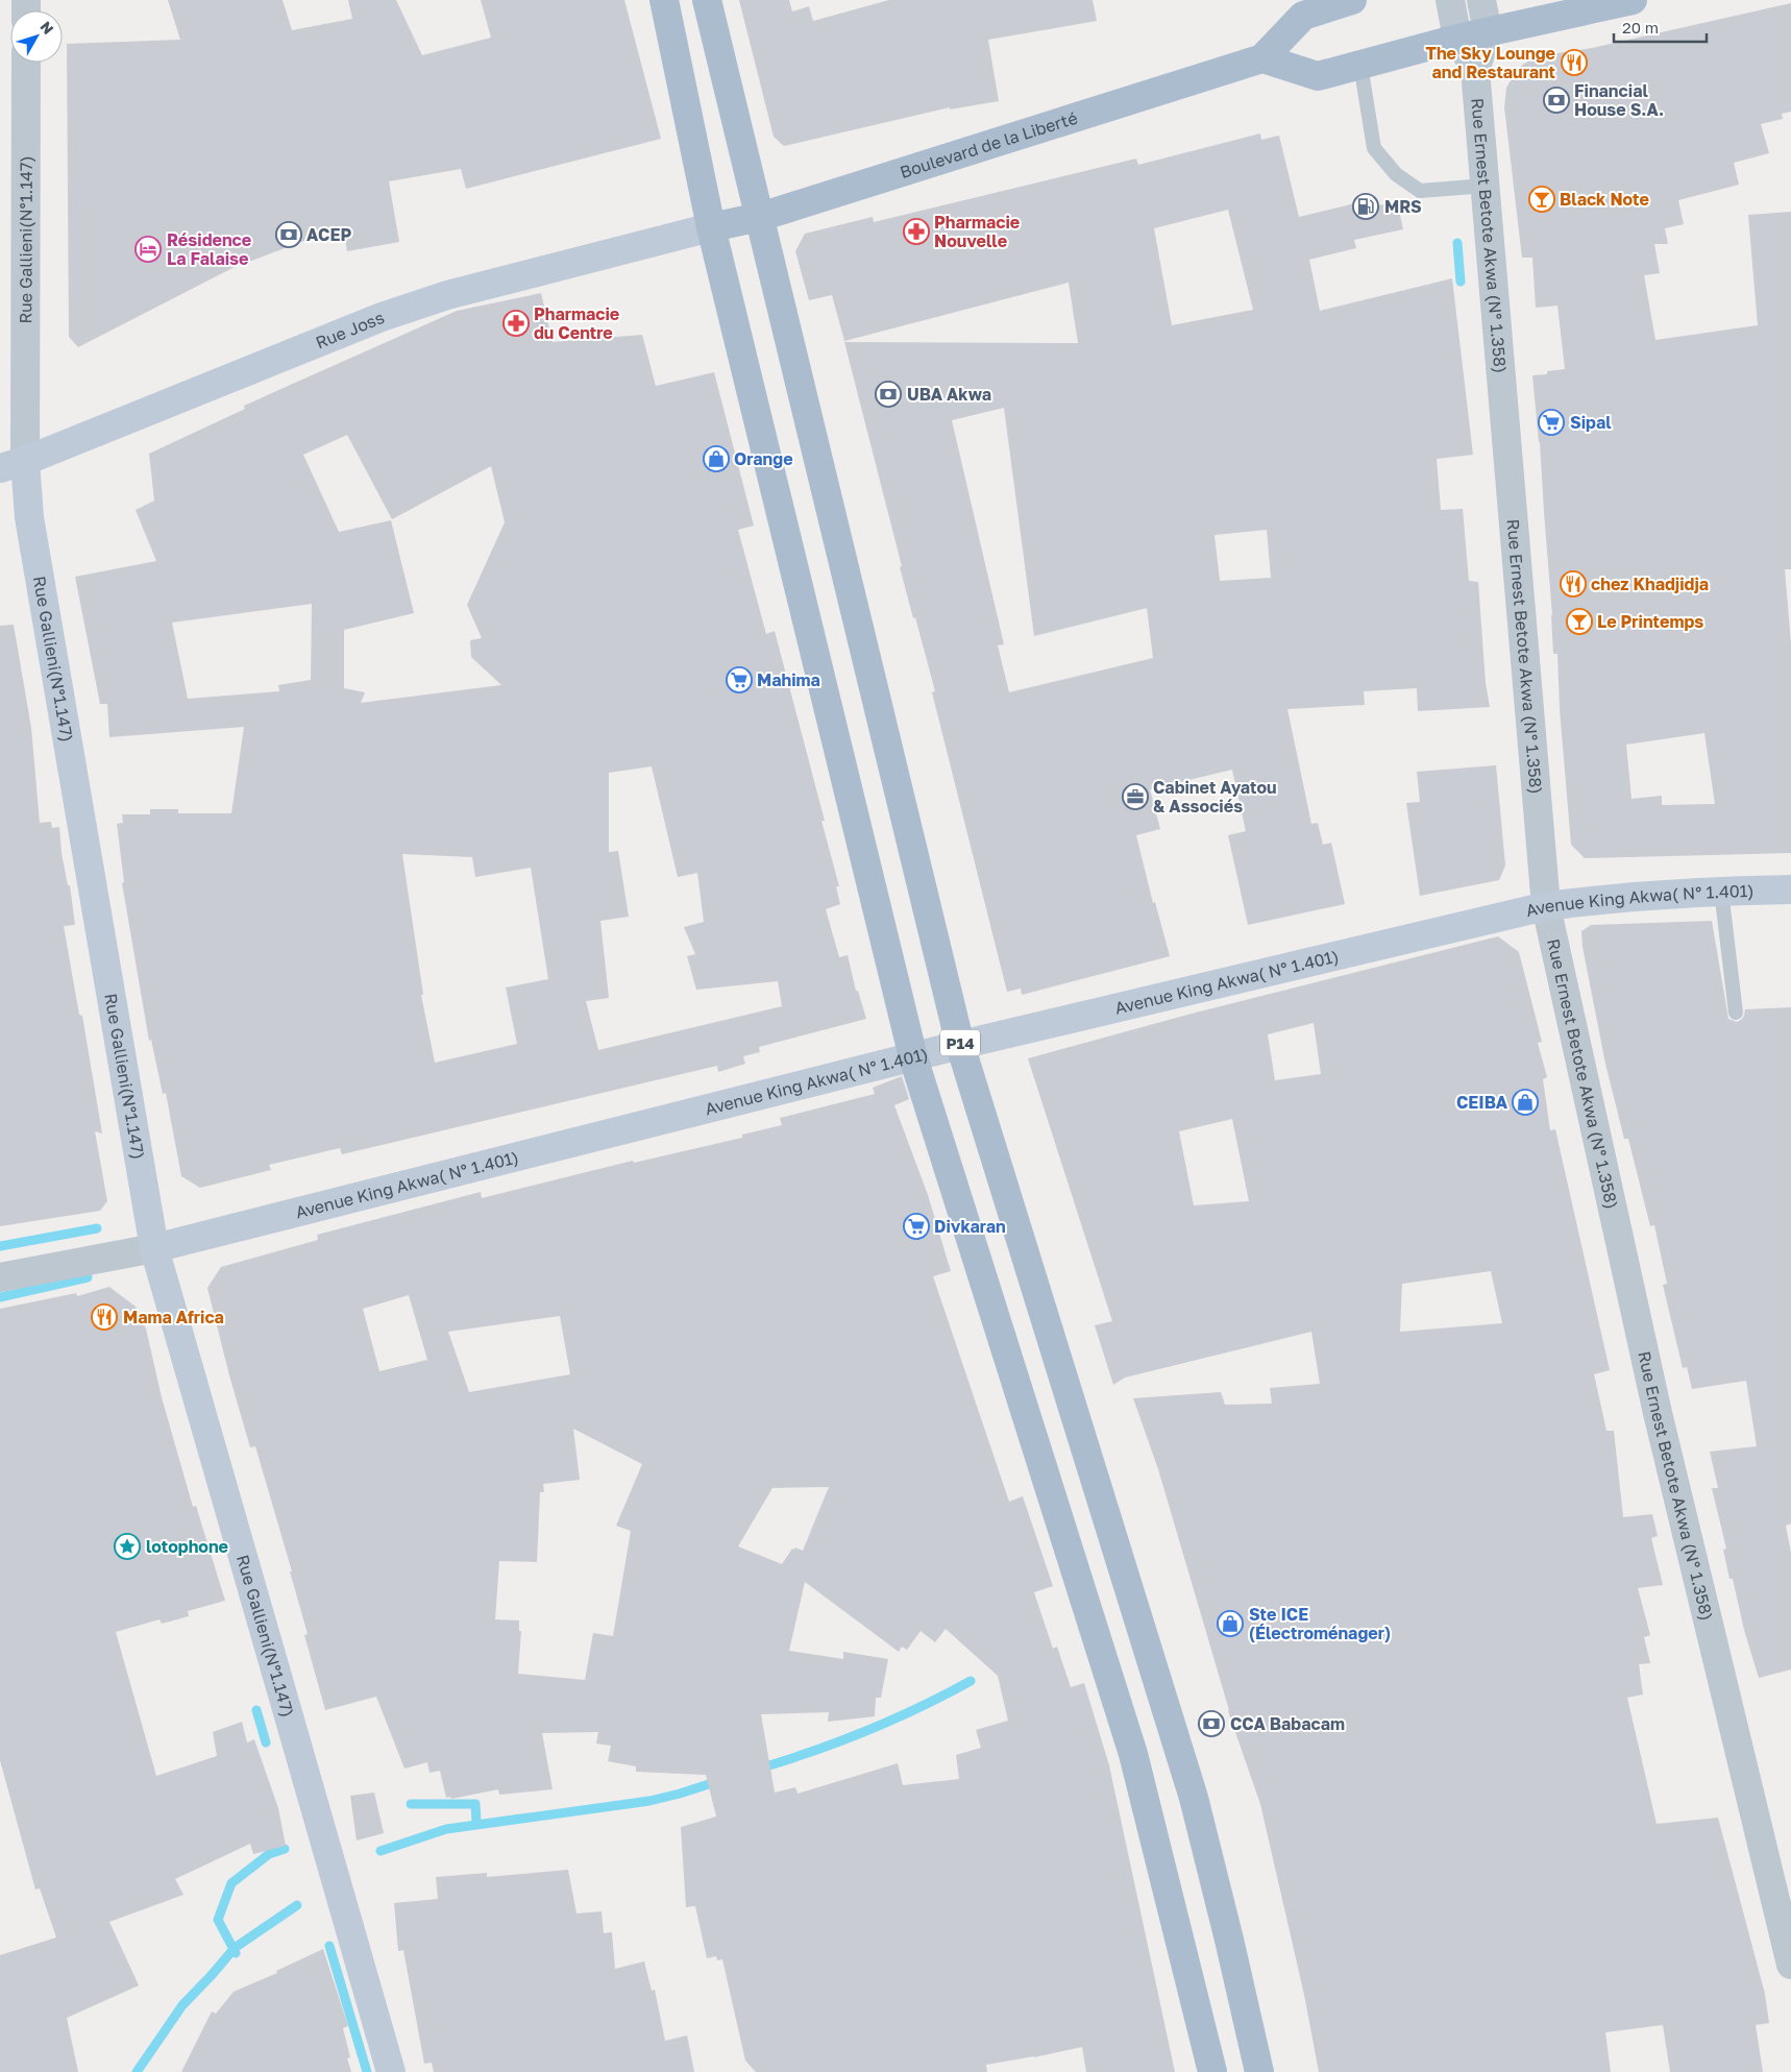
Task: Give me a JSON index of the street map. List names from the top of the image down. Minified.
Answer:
{"streets":{"main road":["Boulevard de la Liberté","Rue Gallieni(N°1.147)","Rue Joss","Avenue King Akwa( N° 1.401)","P14"],"street":["Rue Ernest Betote Akwa (N° 1.358)"]},"crossings":[["Boulevard de la Liberté","Rue Joss"],["Boulevard de la Liberté","P14"],["Rue Ernest Betote Akwa (N° 1.358)","Avenue King Akwa( N° 1.401)"],["Rue Gallieni(N°1.147)","Rue Joss"],["Rue Gallieni(N°1.147)","Avenue King Akwa( N° 1.401)"],["Avenue King Akwa( N° 1.401)","P14"]],"places":{"restaurant":["The Sky Lounge and Restaurant","chez Khadjidja","Mama Africa"],"bank":["Financial House S.A.","ACEP","UBA Akwa","CCA Babacam"],"bar":["Black Note","Le Printemps"],"fuel station":["MRS"],"pharmacy":["Pharmacie Nouvelle","Pharmacie du Centre"],"hotel":["Résidence La Falaise"],"supermarket":["Sipal","Mahima","Divkaran"],"shop":["Orange","CEIBA","Ste ICE (Électroménager)"],"office":["Cabinet Ayatou & Associés"],"place":["lotophone"]},"scale_bar":"20 m","north":"top right"}
